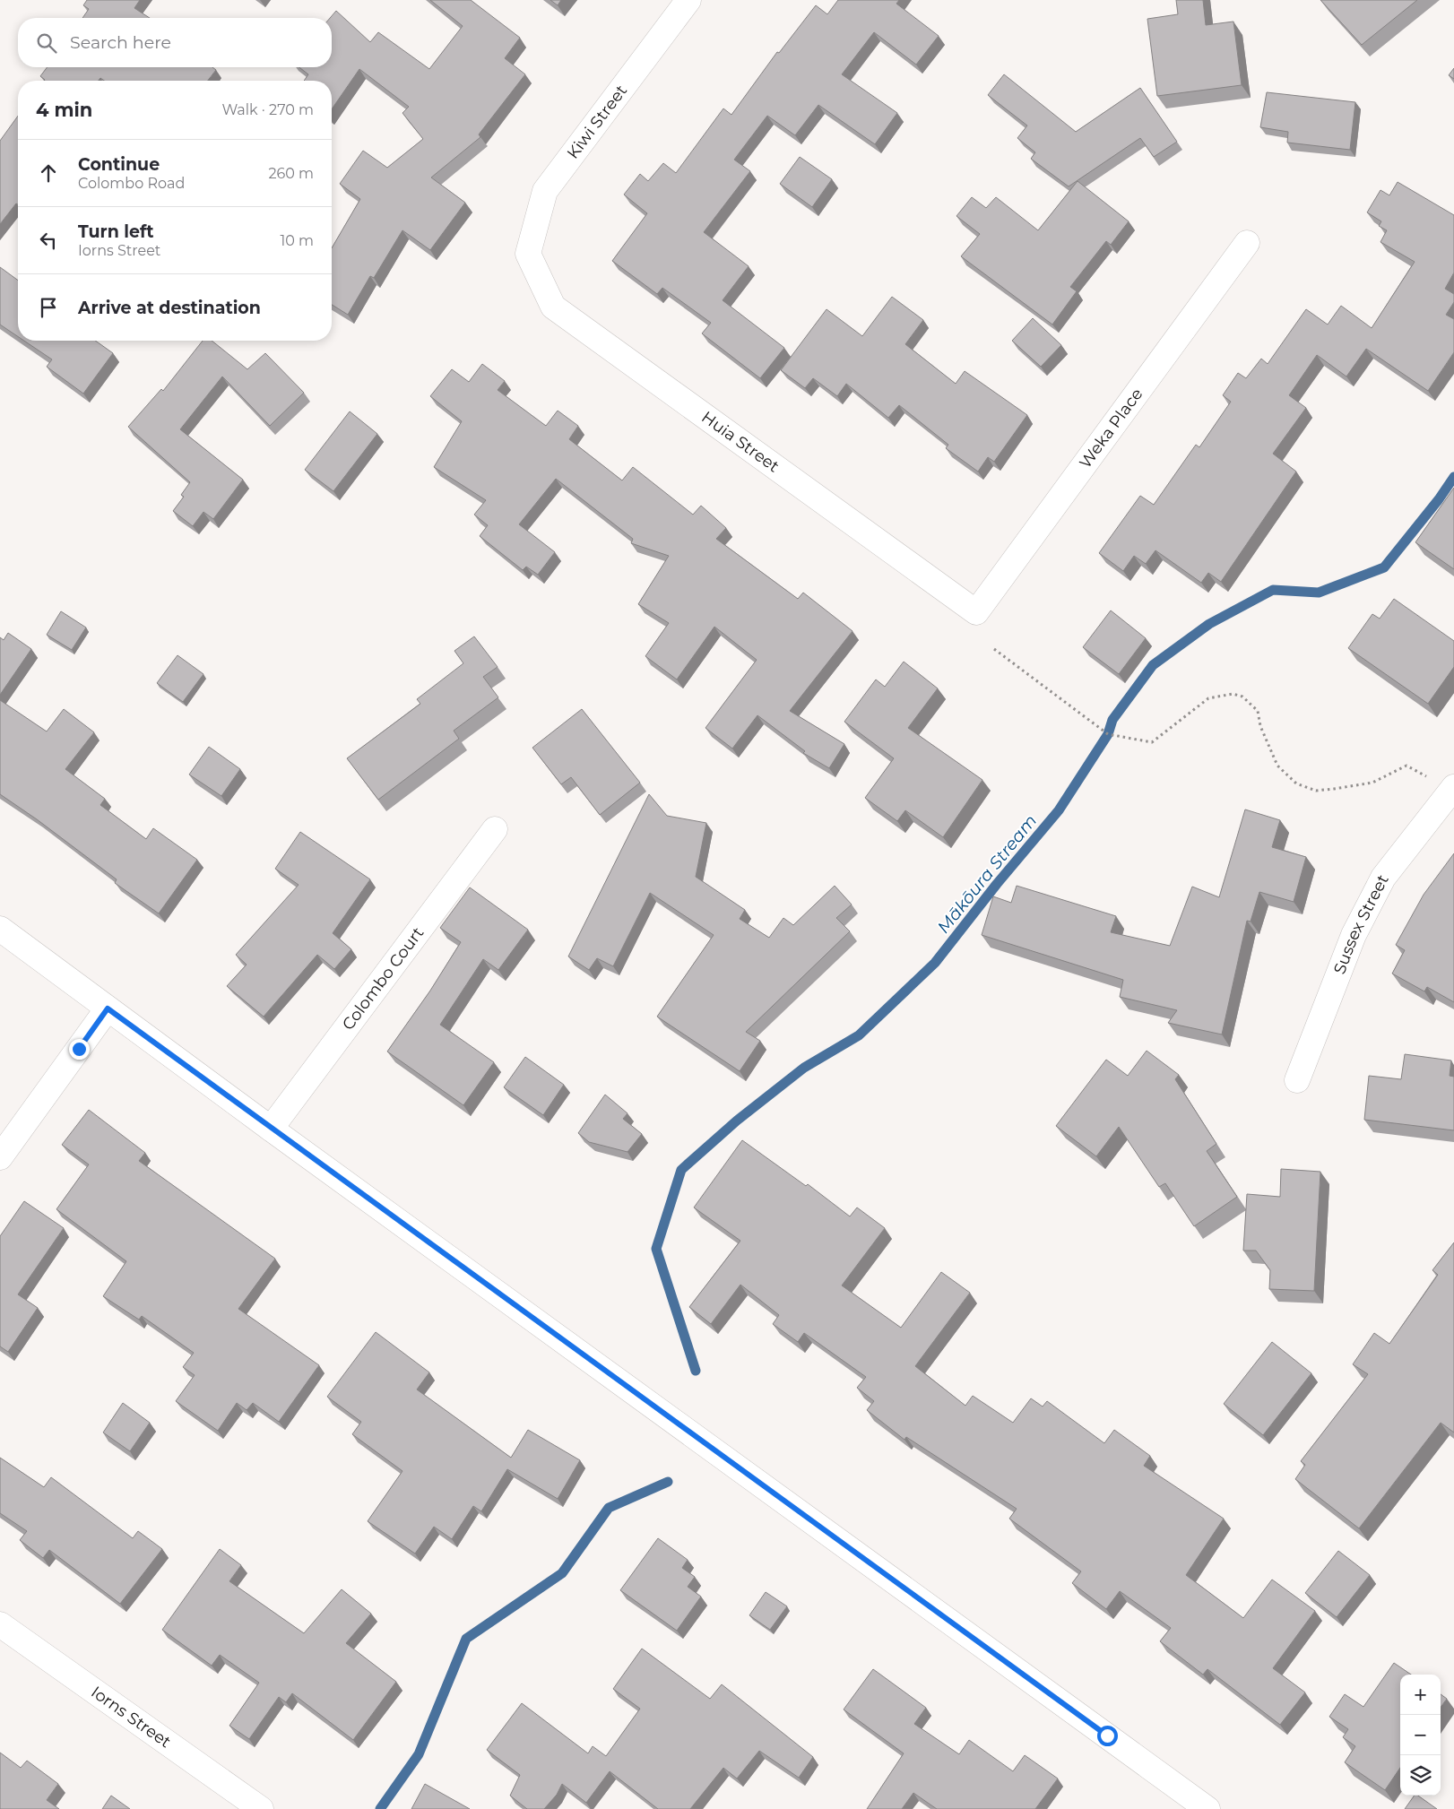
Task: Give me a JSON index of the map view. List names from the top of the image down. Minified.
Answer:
{"streets":{"street":["Kiwi Street","Weka Place","Huia Street","Sussex Street","Colombo Court","Iorns Street"]},"crossings":[["Kiwi Street","Huia Street"],["Weka Place","Huia Street"]],"water":["Mākōura Stream"],"page":{"search":"Search here","heading":["4 min","Walk · 270 m"],"list":[["Continue","Colombo Road","260 m"],["Turn left","Iorns Street","10 m"],"Arrive at destination"],"map_buttons":["+","−"]}}
